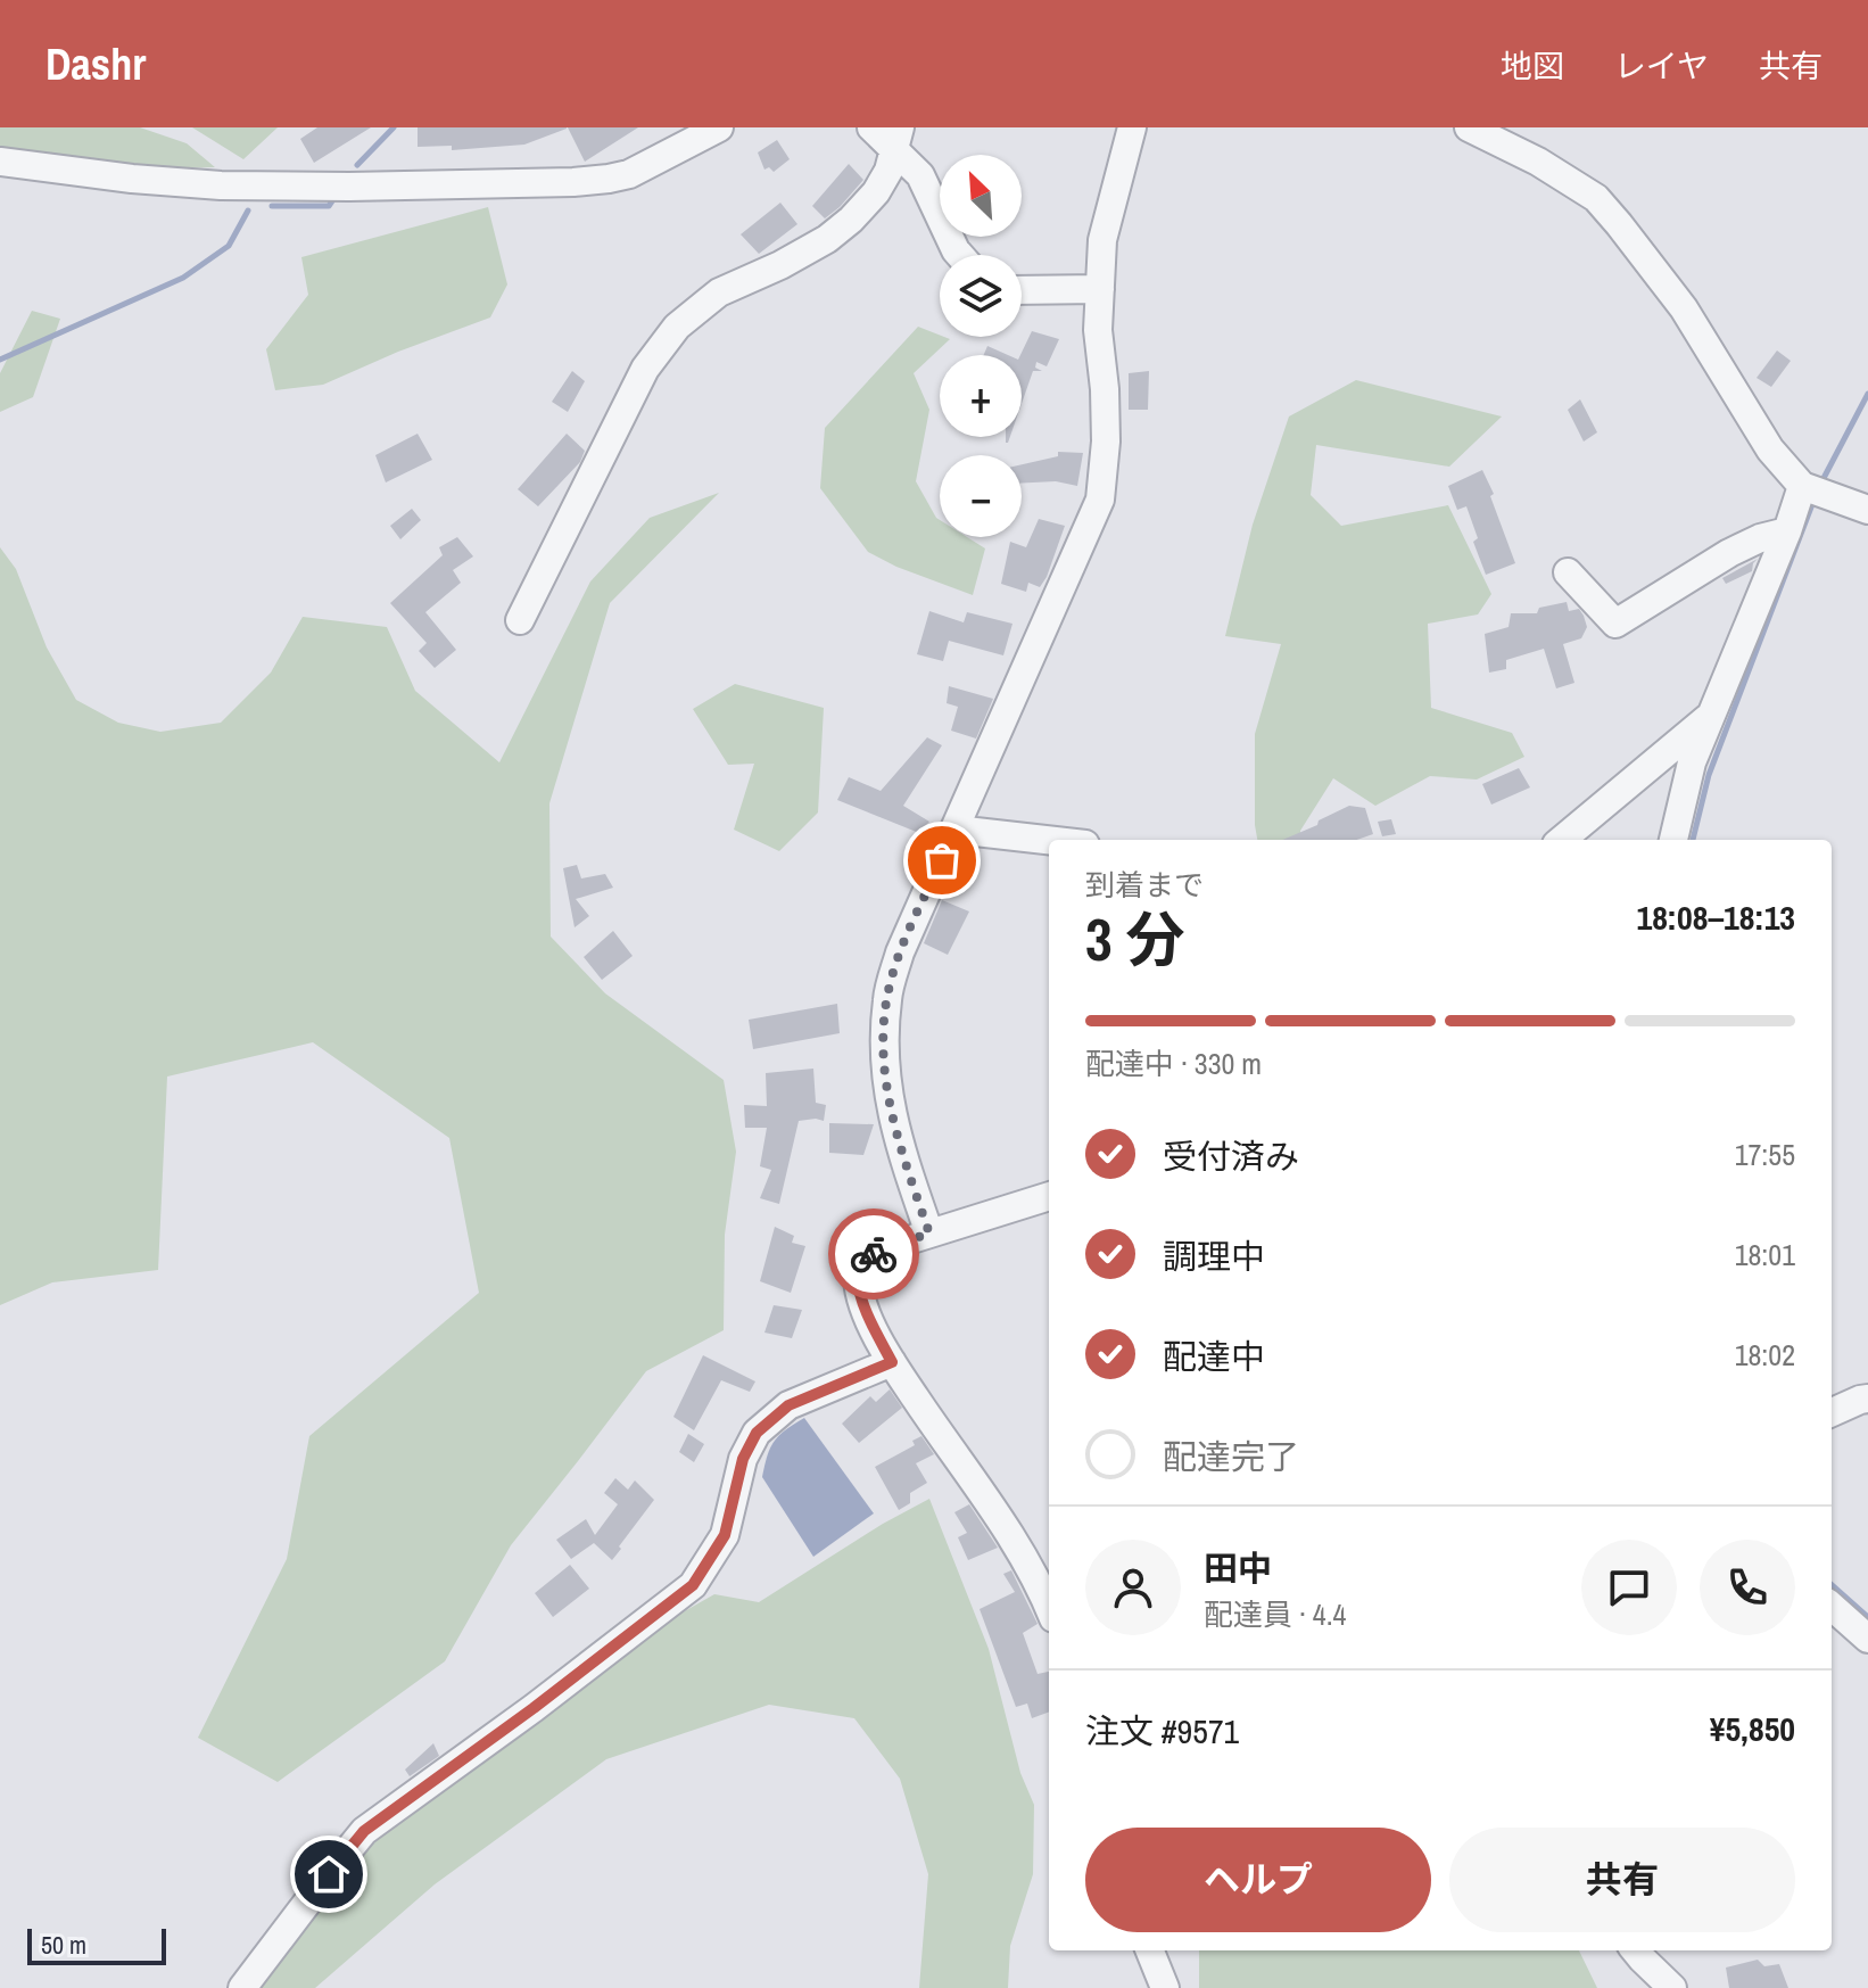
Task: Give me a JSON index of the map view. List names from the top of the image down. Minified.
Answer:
{"scale_bar":"50 m","north":"top left","page":{"header":"Dashr","nav":["地図","レイヤ","共有"],"map_buttons":["+","−"],"heading":["3 分","到着まで","18:08–18:13"],"panel":["田中","配達員 · 4.4","注文 #9571","¥5,850"],"bar":"配達中 · 330 m","list":[["受付済み","17:55"],["調理中","18:01"],["配達中","18:02"],"配達完了"],"buttons":["ヘルプ","共有"],"scale":"50 m"}}
